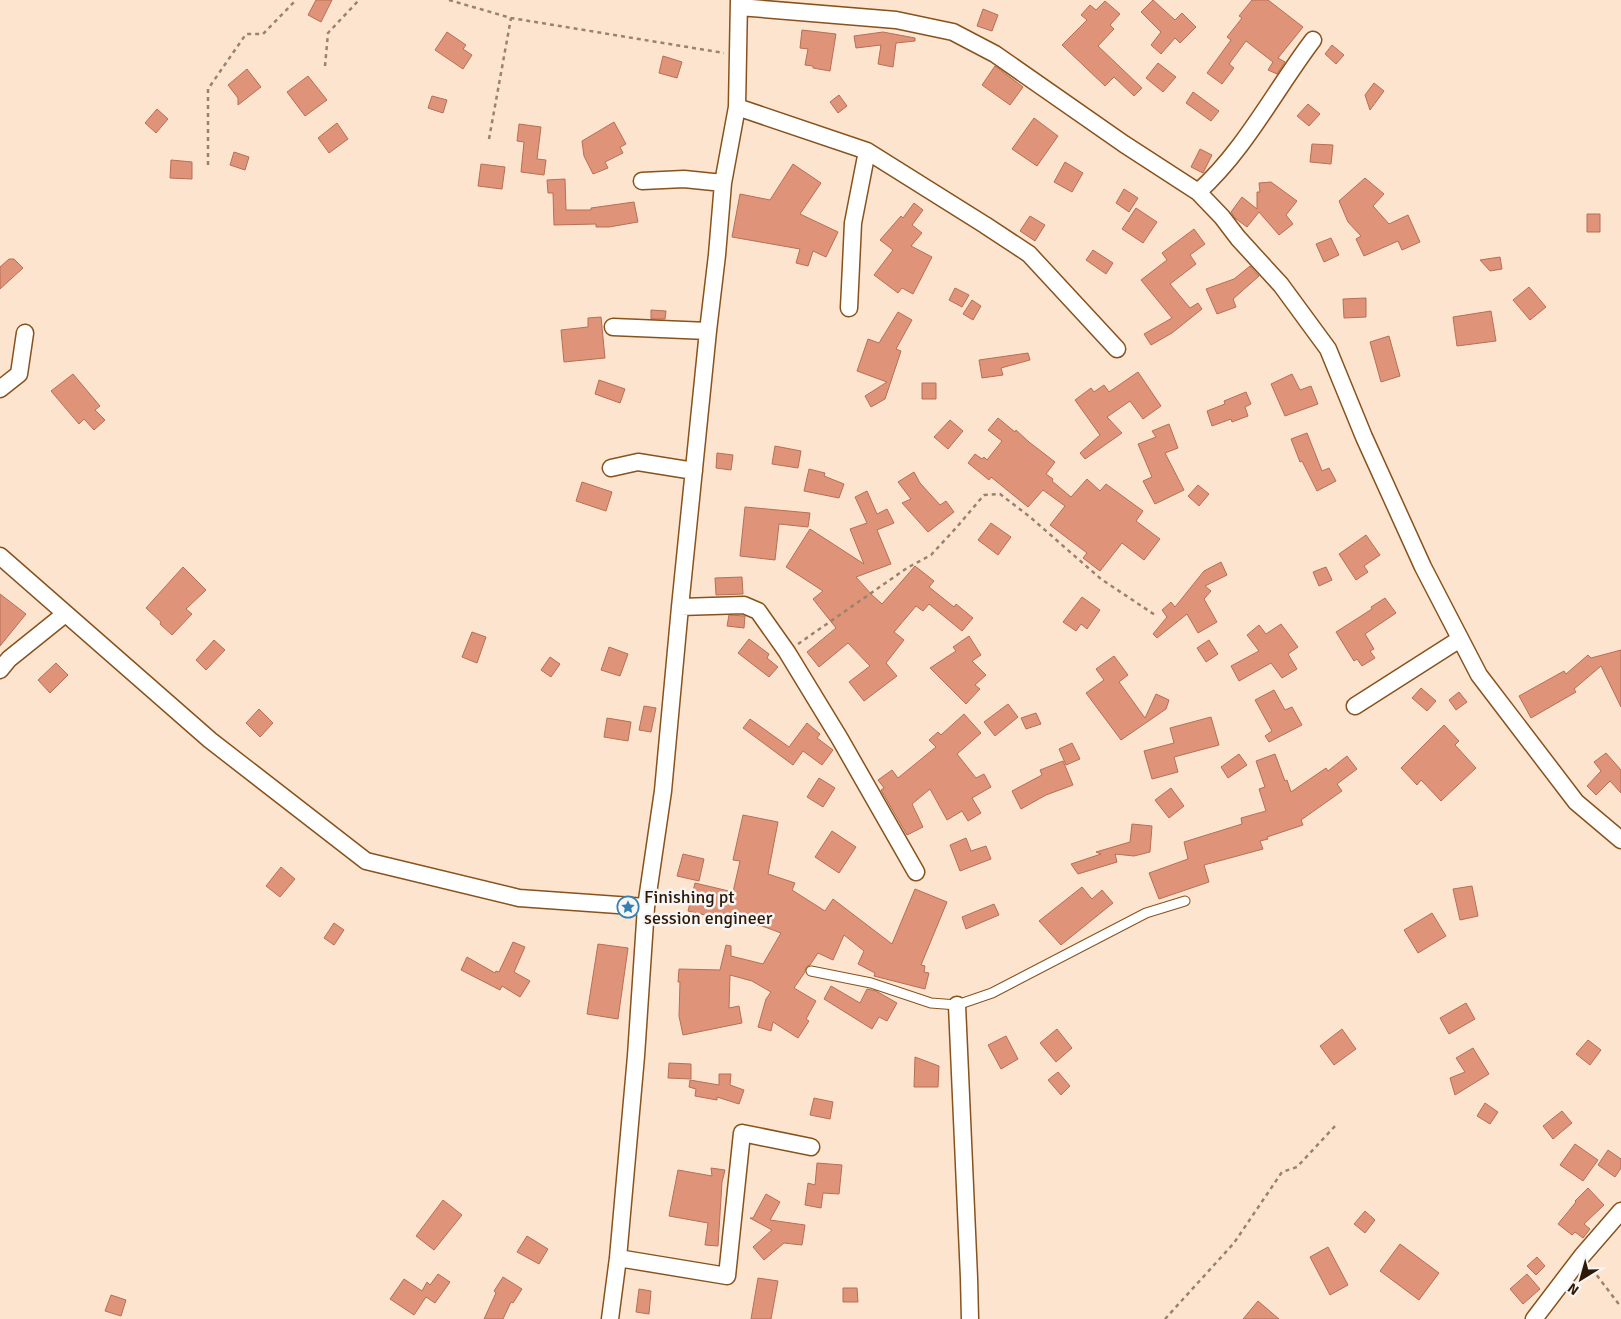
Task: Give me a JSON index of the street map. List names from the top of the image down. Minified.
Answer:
{"places":{"place":["Finishing pt session engineer"]},"north":"bottom left"}
